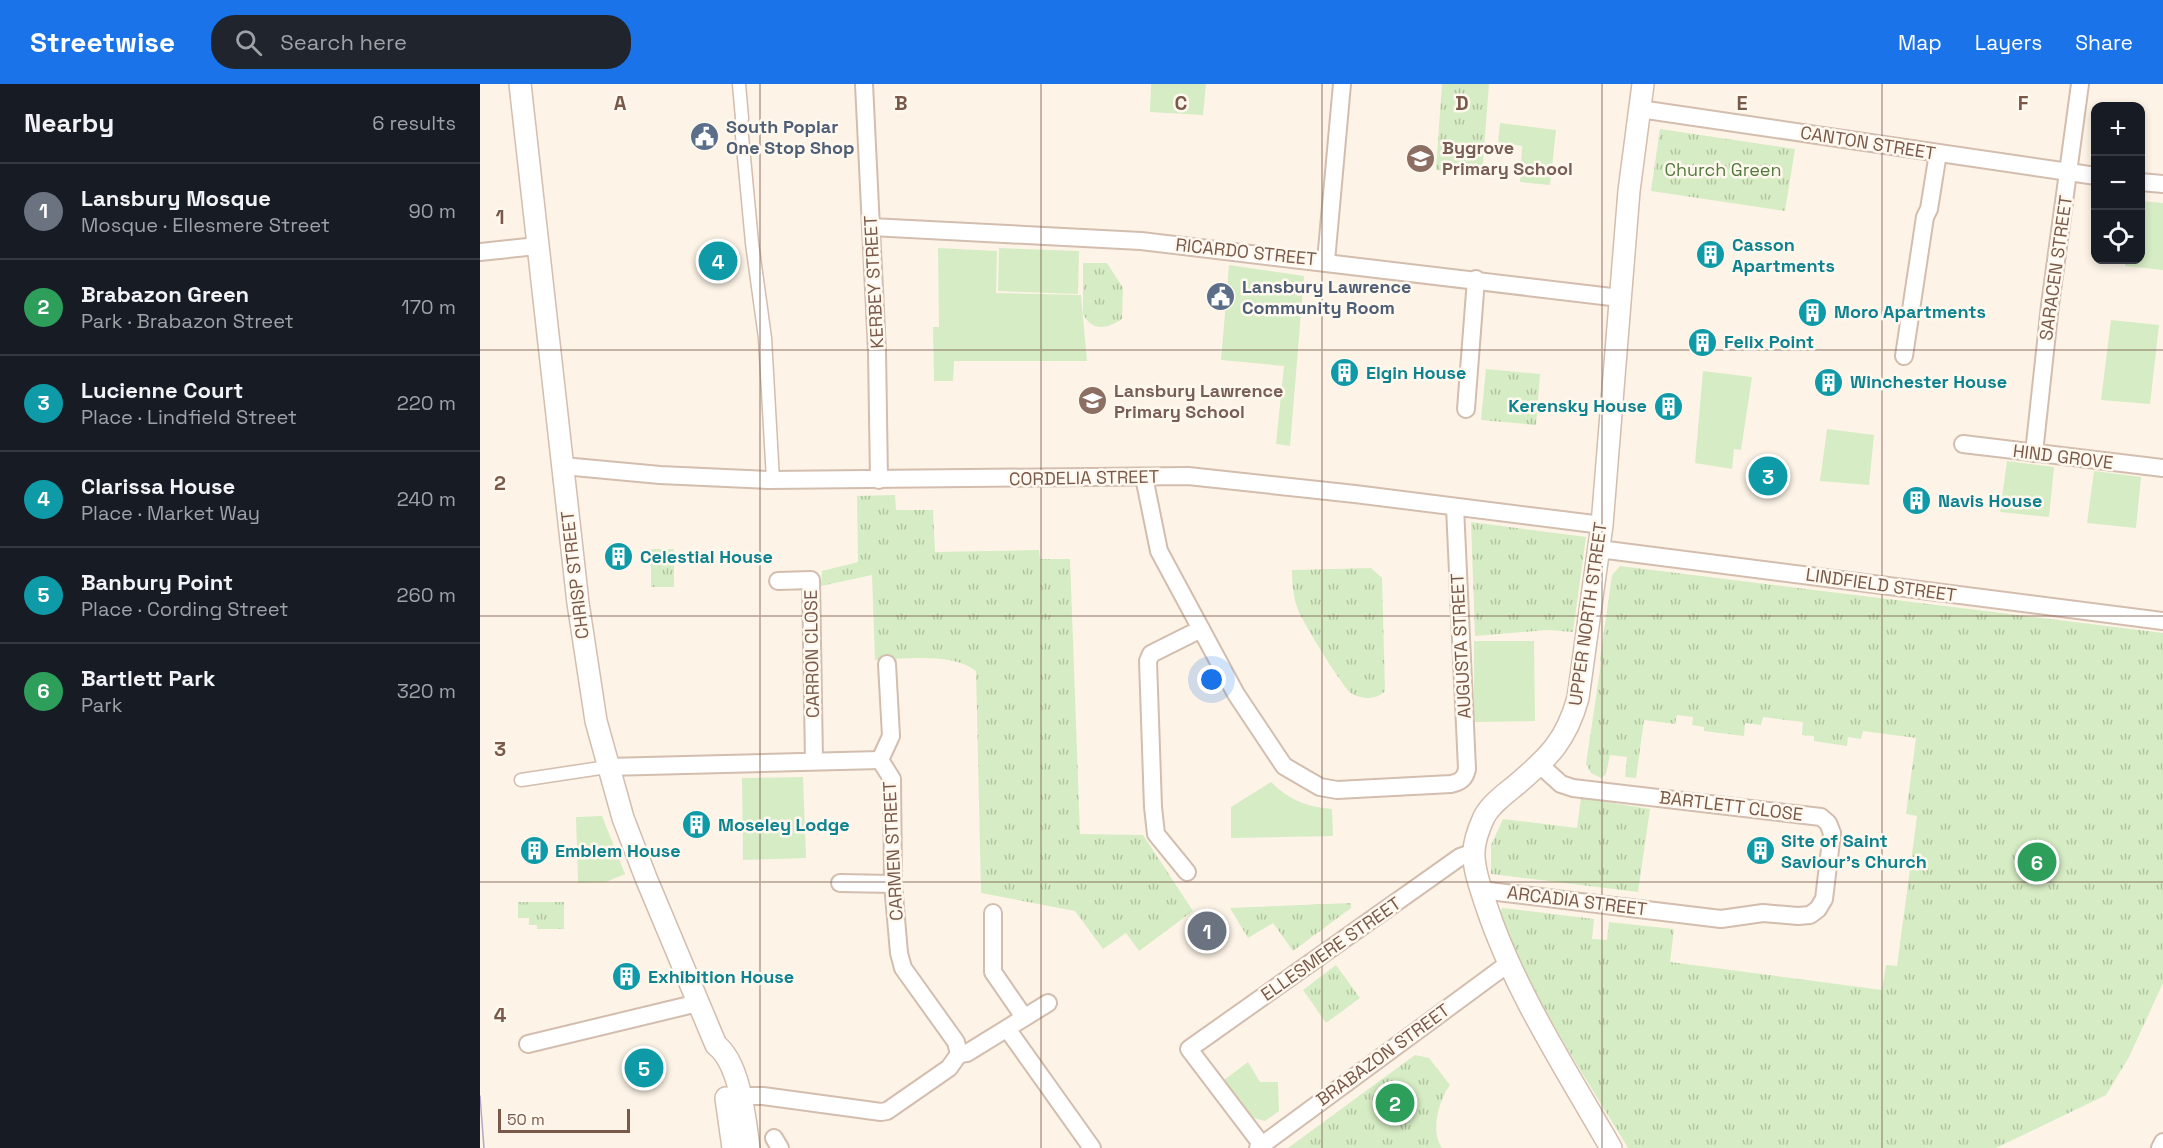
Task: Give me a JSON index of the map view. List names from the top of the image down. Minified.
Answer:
{"streets":{"street":["CANTON STREET","RICARDO STREET","SARACEN STREET","KERBEY STREET","HIND GROVE","CORDELIA STREET","CHRISP STREET","LINDFIELD STREET","UPPER NORTH STREET","AUGUSTA STREET","CARRON CLOSE","BARTLETT CLOSE","CARMEN STREET","ARCADIA STREET","ELLESMERE STREET","BRABAZON STREET"]},"crossings":[["CANTON STREET","SARACEN STREET"],["CANTON STREET","UPPER NORTH STREET"],["RICARDO STREET","KERBEY STREET"],["RICARDO STREET","UPPER NORTH STREET"],["SARACEN STREET","HIND GROVE"],["KERBEY STREET","CORDELIA STREET"],["CORDELIA STREET","CHRISP STREET"],["CORDELIA STREET","UPPER NORTH STREET"],["CORDELIA STREET","AUGUSTA STREET"],["CHRISP STREET","CARMEN STREET"],["LINDFIELD STREET","UPPER NORTH STREET"],["UPPER NORTH STREET","BARTLETT CLOSE"],["UPPER NORTH STREET","ARCADIA STREET"],["UPPER NORTH STREET","ELLESMERE STREET"],["UPPER NORTH STREET","BRABAZON STREET"],["CARRON CLOSE","CARMEN STREET"],["BARTLETT CLOSE","ARCADIA STREET"],["ELLESMERE STREET","BRABAZON STREET"]],"parks":["Church Green"],"places":{"public building":["South Poplar One Stop Shop","Lansbury Lawrence Community Room"],"school or university":["Bygrove Primary School","Lansbury Lawrence Primary School"],"building":["Casson Apartments","Moro Apartments","Felix Point","Elgin House","Winchester House","Kerensky House","Navis House","Celestial House","Moseley Lodge","Emblem House","Site of Saint Saviour's Church","Exhibition House"]},"scale_bar":"50 m","page":{"header":"Streetwise","search":"Search here","nav":["Map","Layers","Share"],"heading":["Nearby","6 results"],"map_buttons":["+","−"],"list":[{"mark":"1","name":"Lansbury Mosque","note":"Mosque · Ellesmere Street","value":"90 m"},{"mark":"2","name":"Brabazon Green","note":"Park · Brabazon Street","value":"170 m"},{"mark":"3","name":"Lucienne Court","note":"Place · Lindfield Street","value":"220 m"},{"mark":"4","name":"Clarissa House","note":"Place · Market Way","value":"240 m"},{"mark":"5","name":"Banbury Point","note":"Place · Cording Street","value":"260 m"},{"mark":"6","name":"Bartlett Park","note":"Park","value":"320 m"}],"pins":["4","3","6","1","5","2"],"scale":"50 m"},"grid":{"columns":["A","B","C","D","E","F"],"rows":["1","2","3","4"]}}
